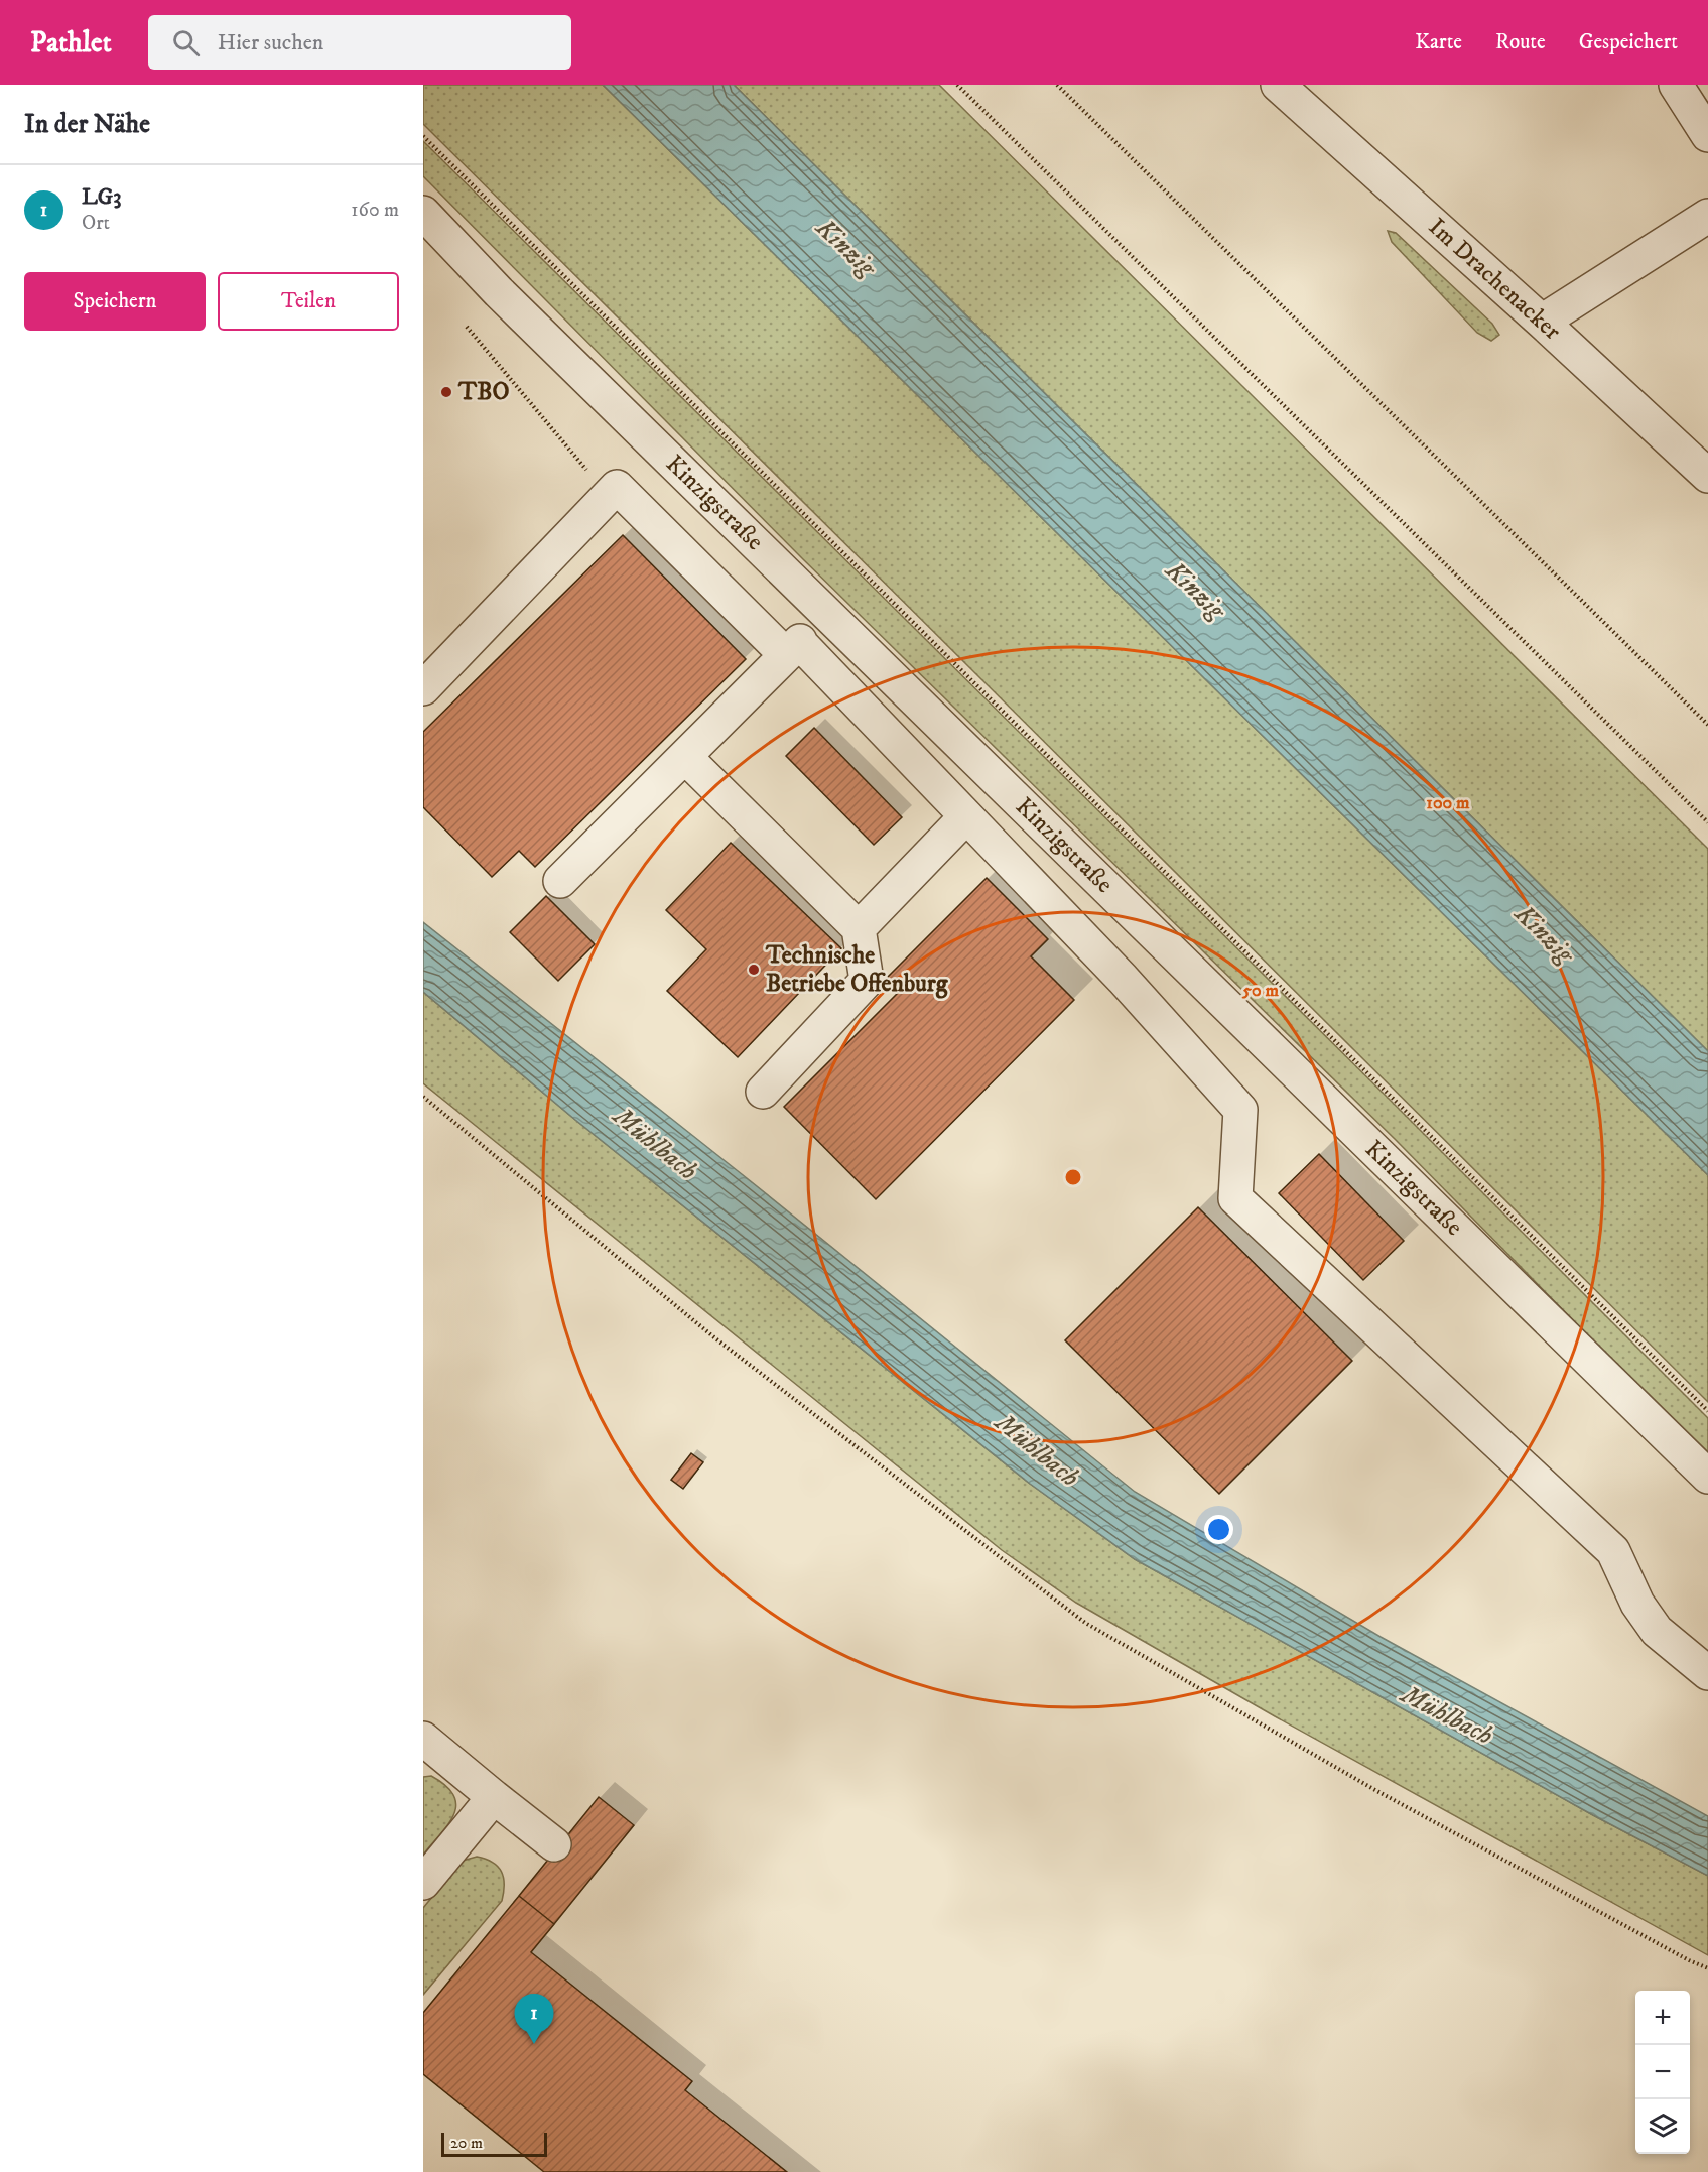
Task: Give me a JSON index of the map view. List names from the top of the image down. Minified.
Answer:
{"streets":{"street":["Im Drachenacker","Kinzigstraße"]},"water":["Kinzig","Mühlbach"],"places":["TBO","Technische Betriebe Offenburg"],"scale_bar":"20 m","page":{"header":"Pathlet","search":"Hier suchen","nav":["Karte","Route","Gespeichert"],"heading":"In der Nähe","list":[{"mark":"1","name":"LG3","note":"Ort","value":"160 m"}],"buttons":["Speichern","Teilen"],"map_buttons":["+","−"],"pins":"1","scale":"20 m"},"rings":["100 m","50 m"]}
